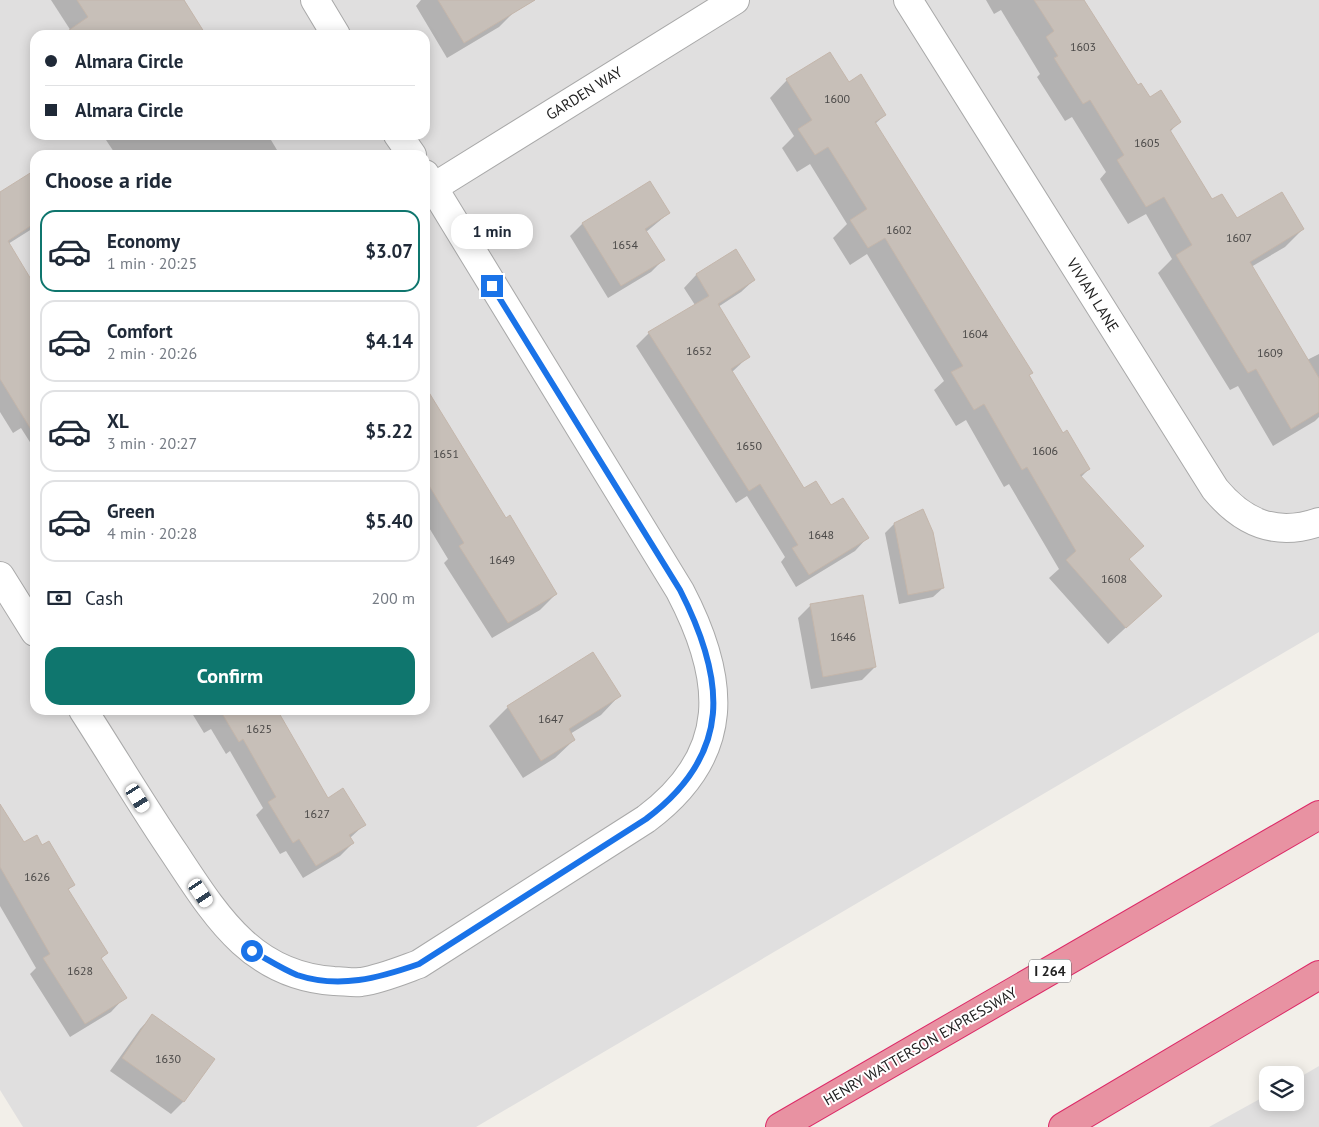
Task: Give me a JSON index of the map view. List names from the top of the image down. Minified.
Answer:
{"streets":{"highway":["I 264","HENRY WATTERSON EXPRESSWAY"],"street":["GARDEN WAY","VIVIAN LANE"]},"house_numbers":["1603","1600","1605","1602","1607","1654","1604","1652","1609","1650","1606","1651","1648","1649","1608","1646","1647","1625","1627","1626","1628","1630"],"page":{"banner":["Almara Circle","Almara Circle"],"heading":"Choose a ride","list":[{"name":"Economy","note":"1 min · 20:25","value":"$3.07"},{"name":"Comfort","note":"2 min · 20:26","value":"$4.14"},{"name":"XL","note":"3 min · 20:27","value":"$5.22"},{"name":"Green","note":"4 min · 20:28","value":"$5.40"}],"bubble":"1 min","pay":["Cash","200 m"],"buttons":"Confirm"}}
